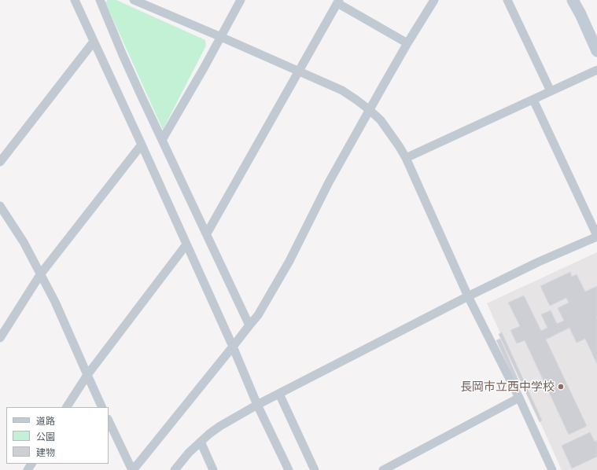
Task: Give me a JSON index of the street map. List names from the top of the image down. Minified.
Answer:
{"places":["長岡市立西中学校"],"legend":["道路","公園","建物"]}
